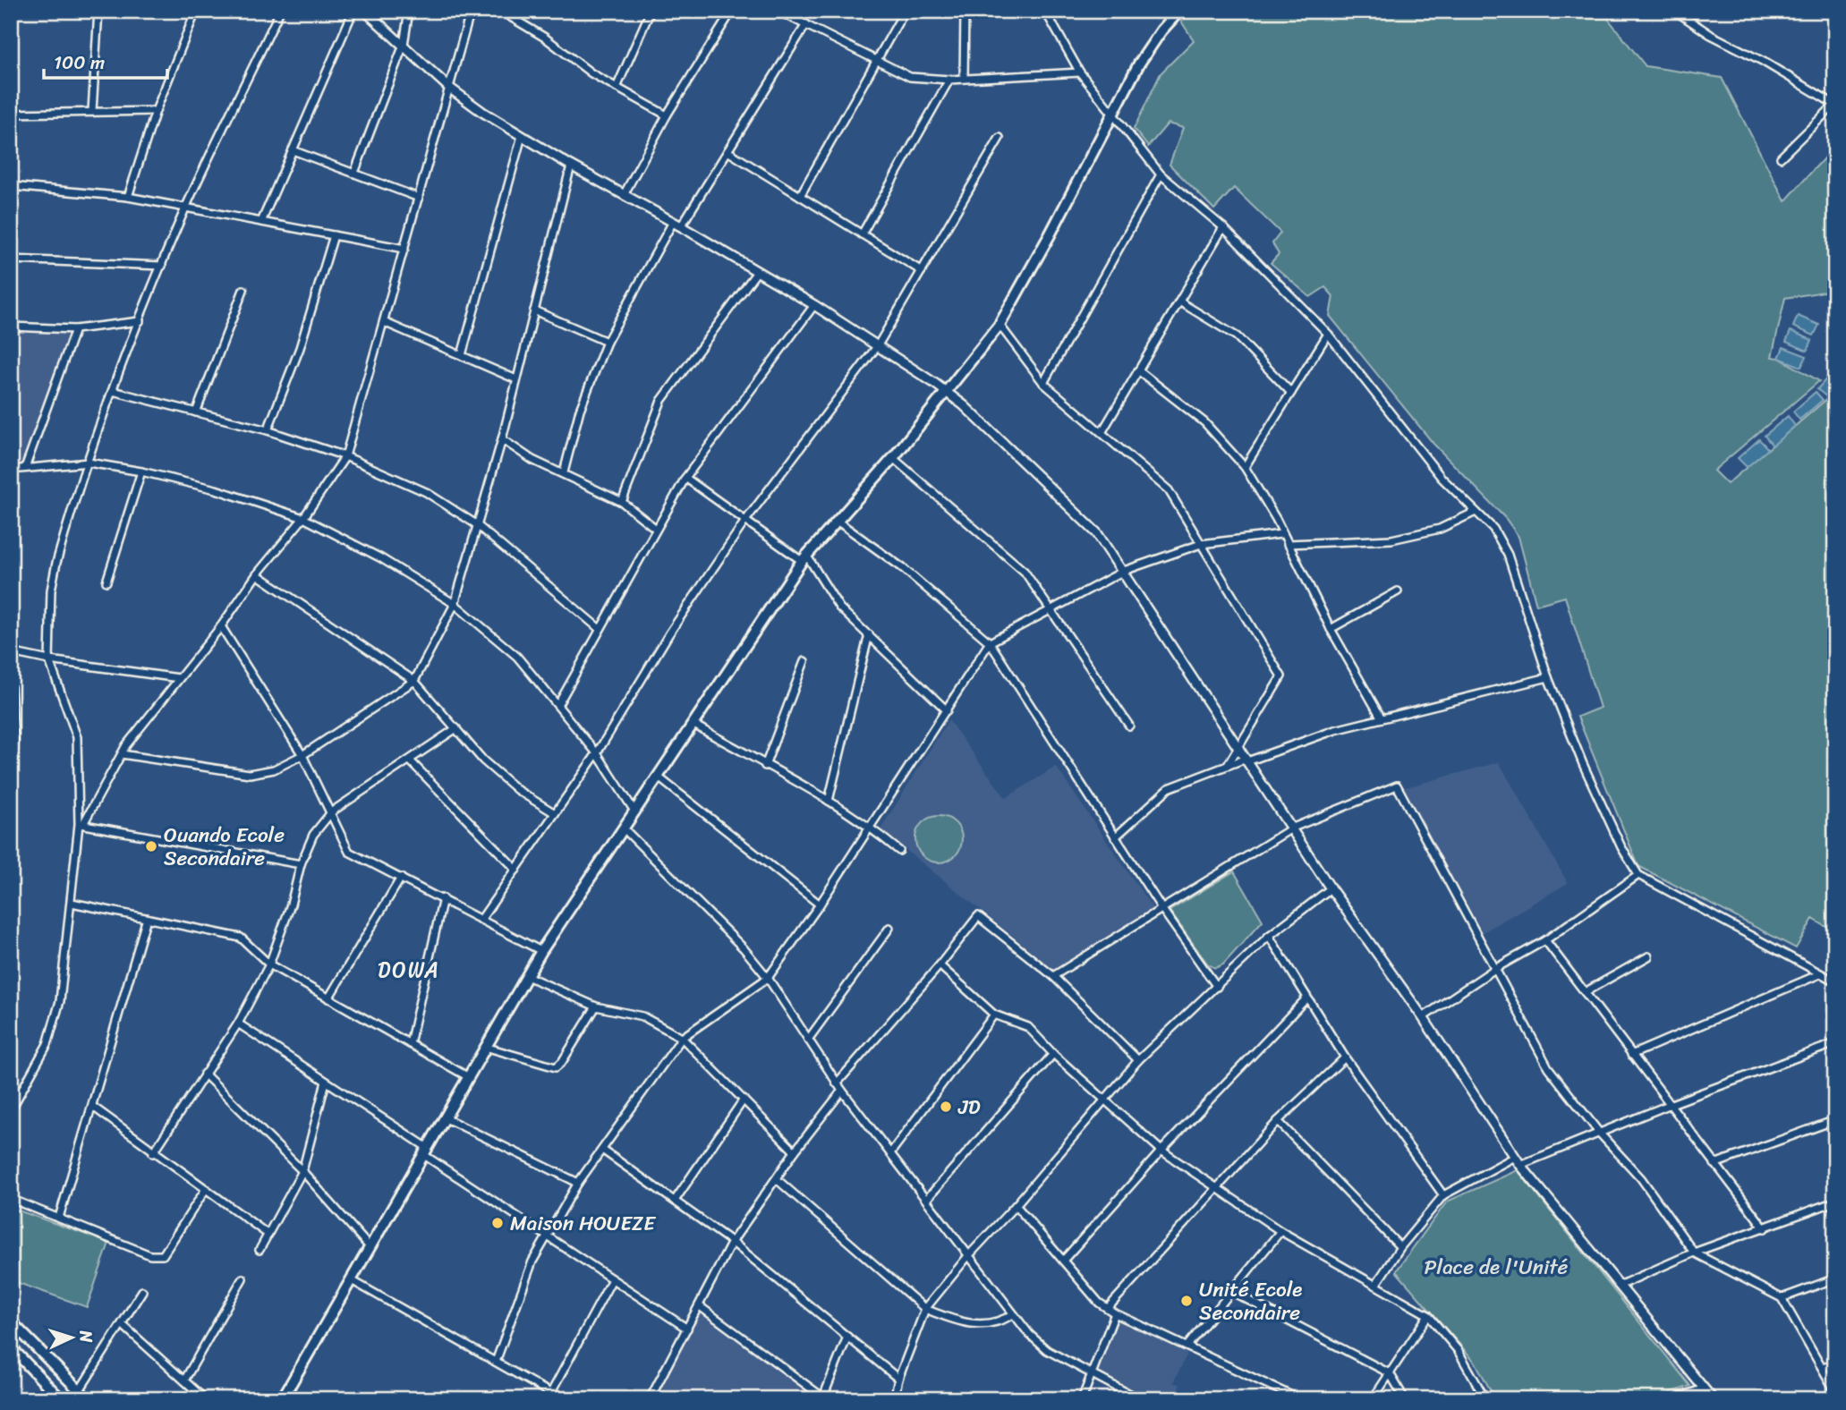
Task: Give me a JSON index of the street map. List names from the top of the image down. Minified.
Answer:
{"districts":["DOWA"],"parks":["Place de l'Unité"],"places":["Ouando Ecole Secondaire","JD","Maison HOUEZE","Unité Ecole Secondaire"],"scale_bar":"100 m","north":"right"}
